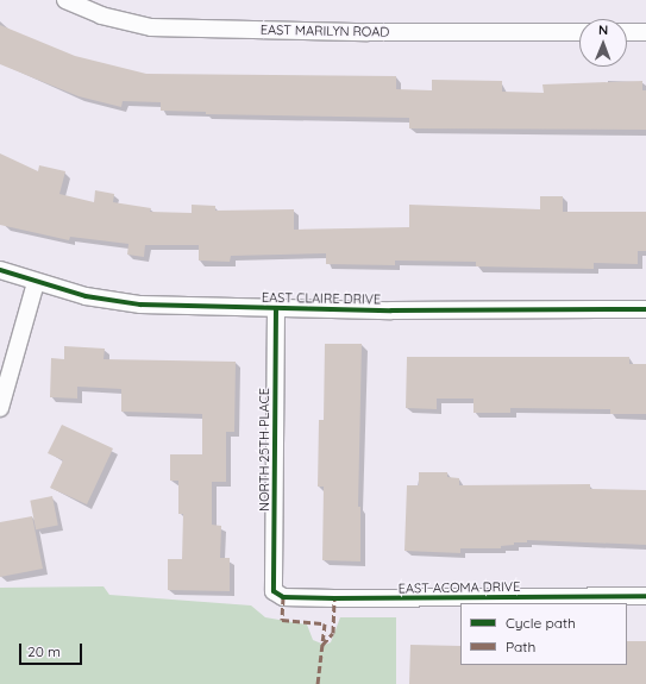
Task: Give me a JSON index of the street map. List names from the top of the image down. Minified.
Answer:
{"streets":{"street":["EAST MARILYN ROAD","EAST CLAIRE DRIVE","NORTH 25TH PLACE","EAST ACOMA DRIVE"]},"crossings":[["EAST CLAIRE DRIVE","NORTH 25TH PLACE"],["NORTH 25TH PLACE","EAST ACOMA DRIVE"]],"legend":["Cycle path","Path"],"scale_bar":"20 m","north":"top"}
